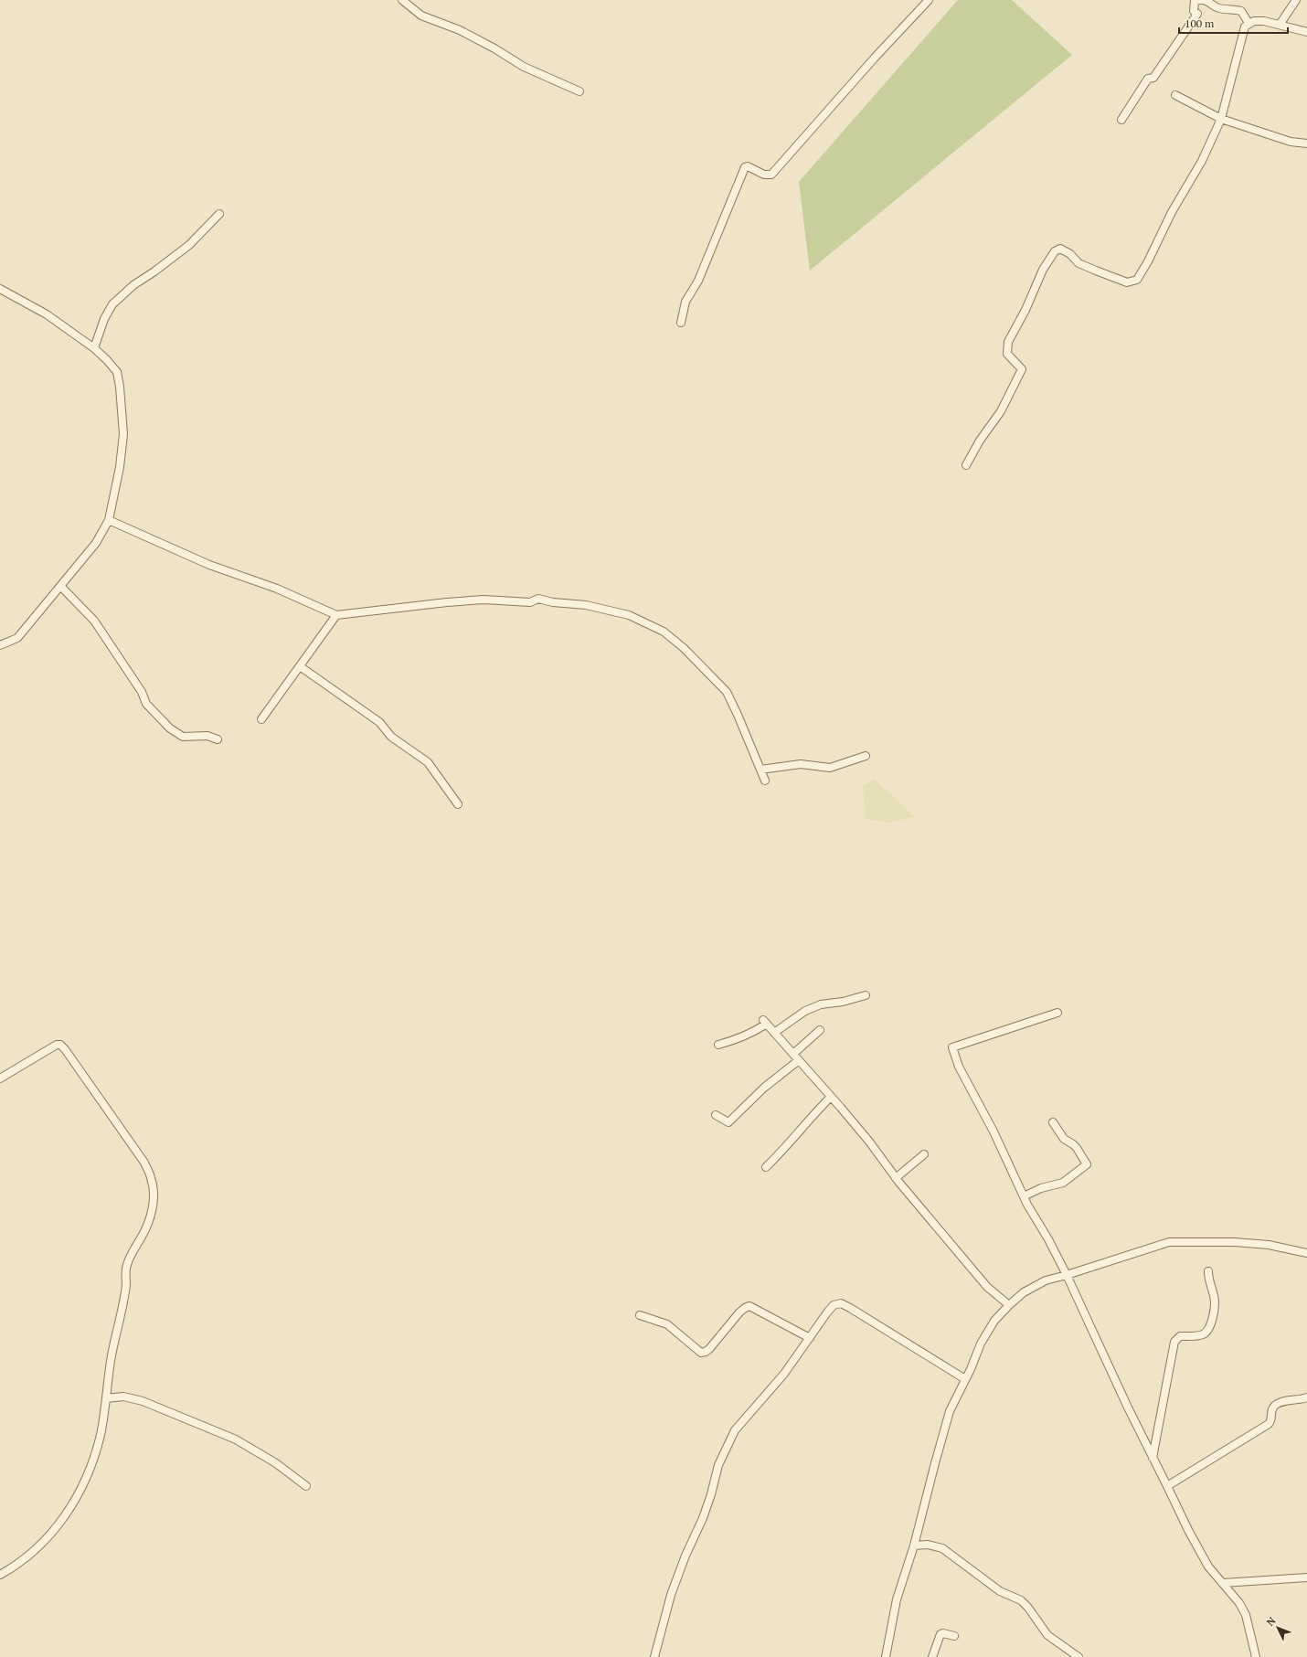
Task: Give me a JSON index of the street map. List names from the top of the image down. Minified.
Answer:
{"scale_bar":"100 m","north":"top left"}
